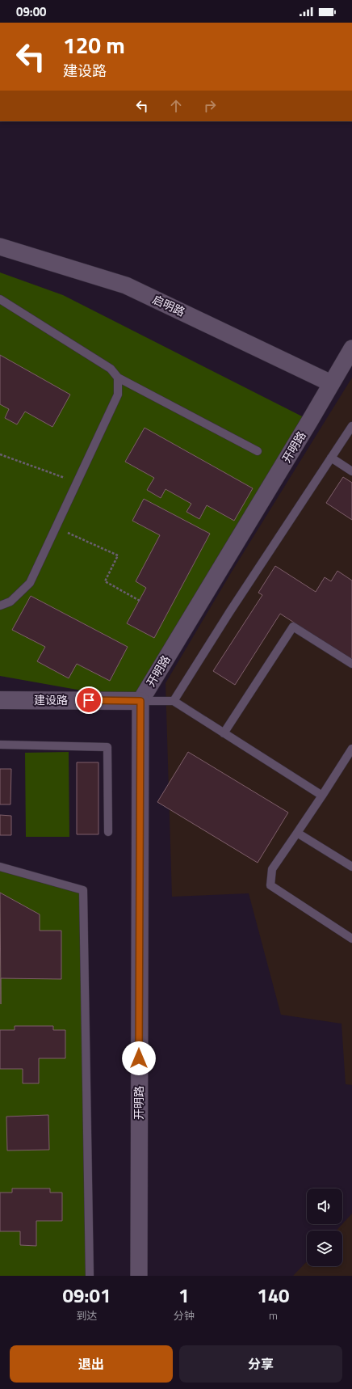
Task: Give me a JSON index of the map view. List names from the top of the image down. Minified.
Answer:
{"streets":{"street":["启明路","开明路","建设路"]},"crossings":[["启明路","开明路"],["开明路","建设路"]],"page":{"status":"09:00","turn":["120 m","建设路"],"eta":["09:01","到达","1","分钟","140","m"],"buttons":["退出","分享"]}}
